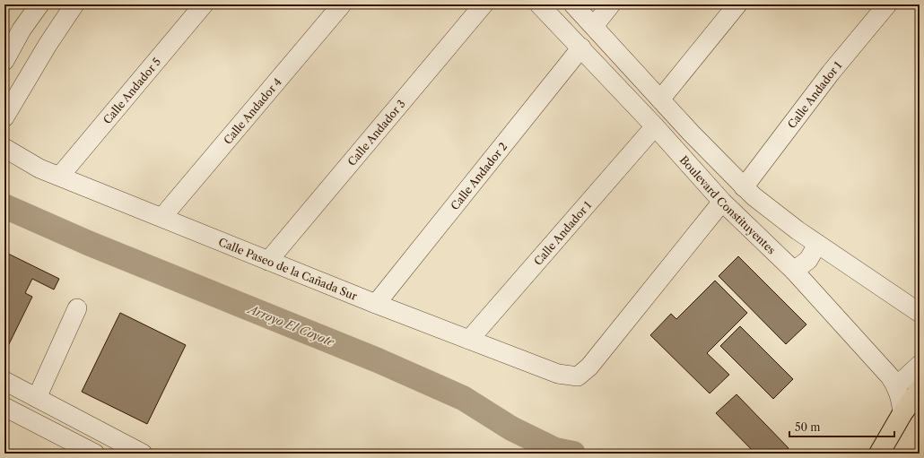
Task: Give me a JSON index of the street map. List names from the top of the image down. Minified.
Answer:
{"streets":{"street":["Calle Andador 5","Calle Andador 1","Calle Andador 4","Calle Andador 3","Calle Andador 2","Boulevard Constituyentes","Calle Paseo de la Cañada Sur"]},"crossings":[["Calle Andador 5","Calle Paseo de la Cañada Sur"],["Calle Andador 1","Boulevard Constituyentes"],["Calle Andador 1","Calle Paseo de la Cañada Sur"],["Calle Andador 4","Calle Paseo de la Cañada Sur"],["Calle Andador 3","Calle Paseo de la Cañada Sur"],["Calle Andador 2","Boulevard Constituyentes"],["Calle Andador 2","Calle Paseo de la Cañada Sur"],["Boulevard Constituyentes","Calle Paseo de la Cañada Sur"]],"water":["Arroyo El Coyote"],"scale_bar":"50 m"}
